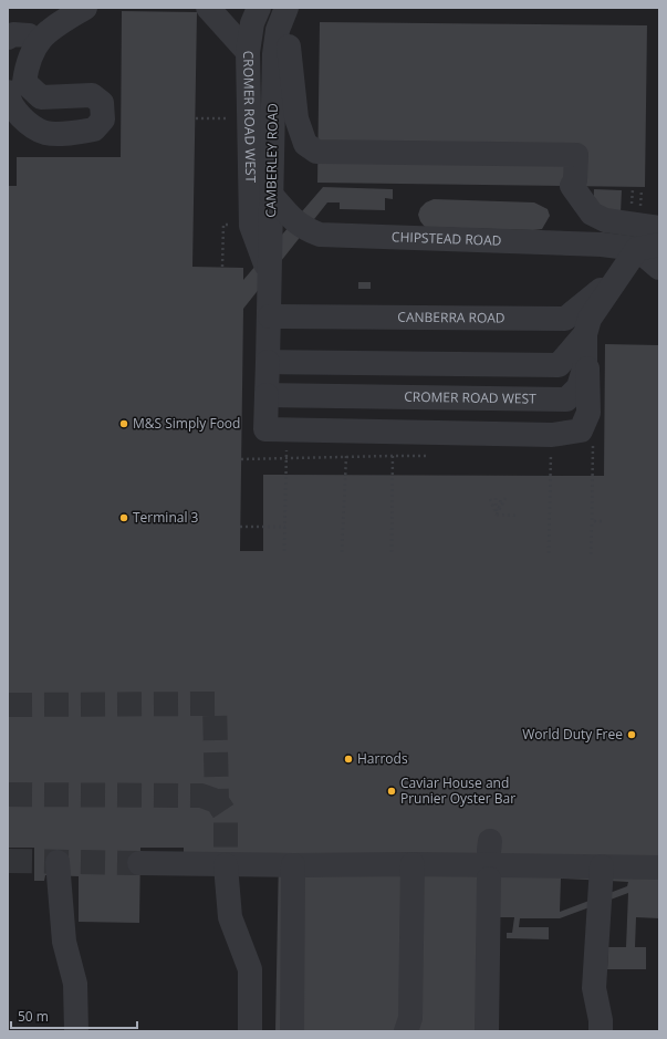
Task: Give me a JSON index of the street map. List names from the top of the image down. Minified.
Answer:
{"streets":{"street":["CROMER ROAD WEST","CAMBERLEY ROAD","CHIPSTEAD ROAD","CANBERRA ROAD"]},"crossings":[["CROMER ROAD WEST","CAMBERLEY ROAD"],["CROMER ROAD WEST","CANBERRA ROAD"],["CAMBERLEY ROAD","CHIPSTEAD ROAD"],["CAMBERLEY ROAD","CANBERRA ROAD"]],"places":["M&S Simply Food","Terminal 3","World Duty Free","Harrods","Caviar House and Prunier Oyster Bar"],"scale_bar":"50 m"}
